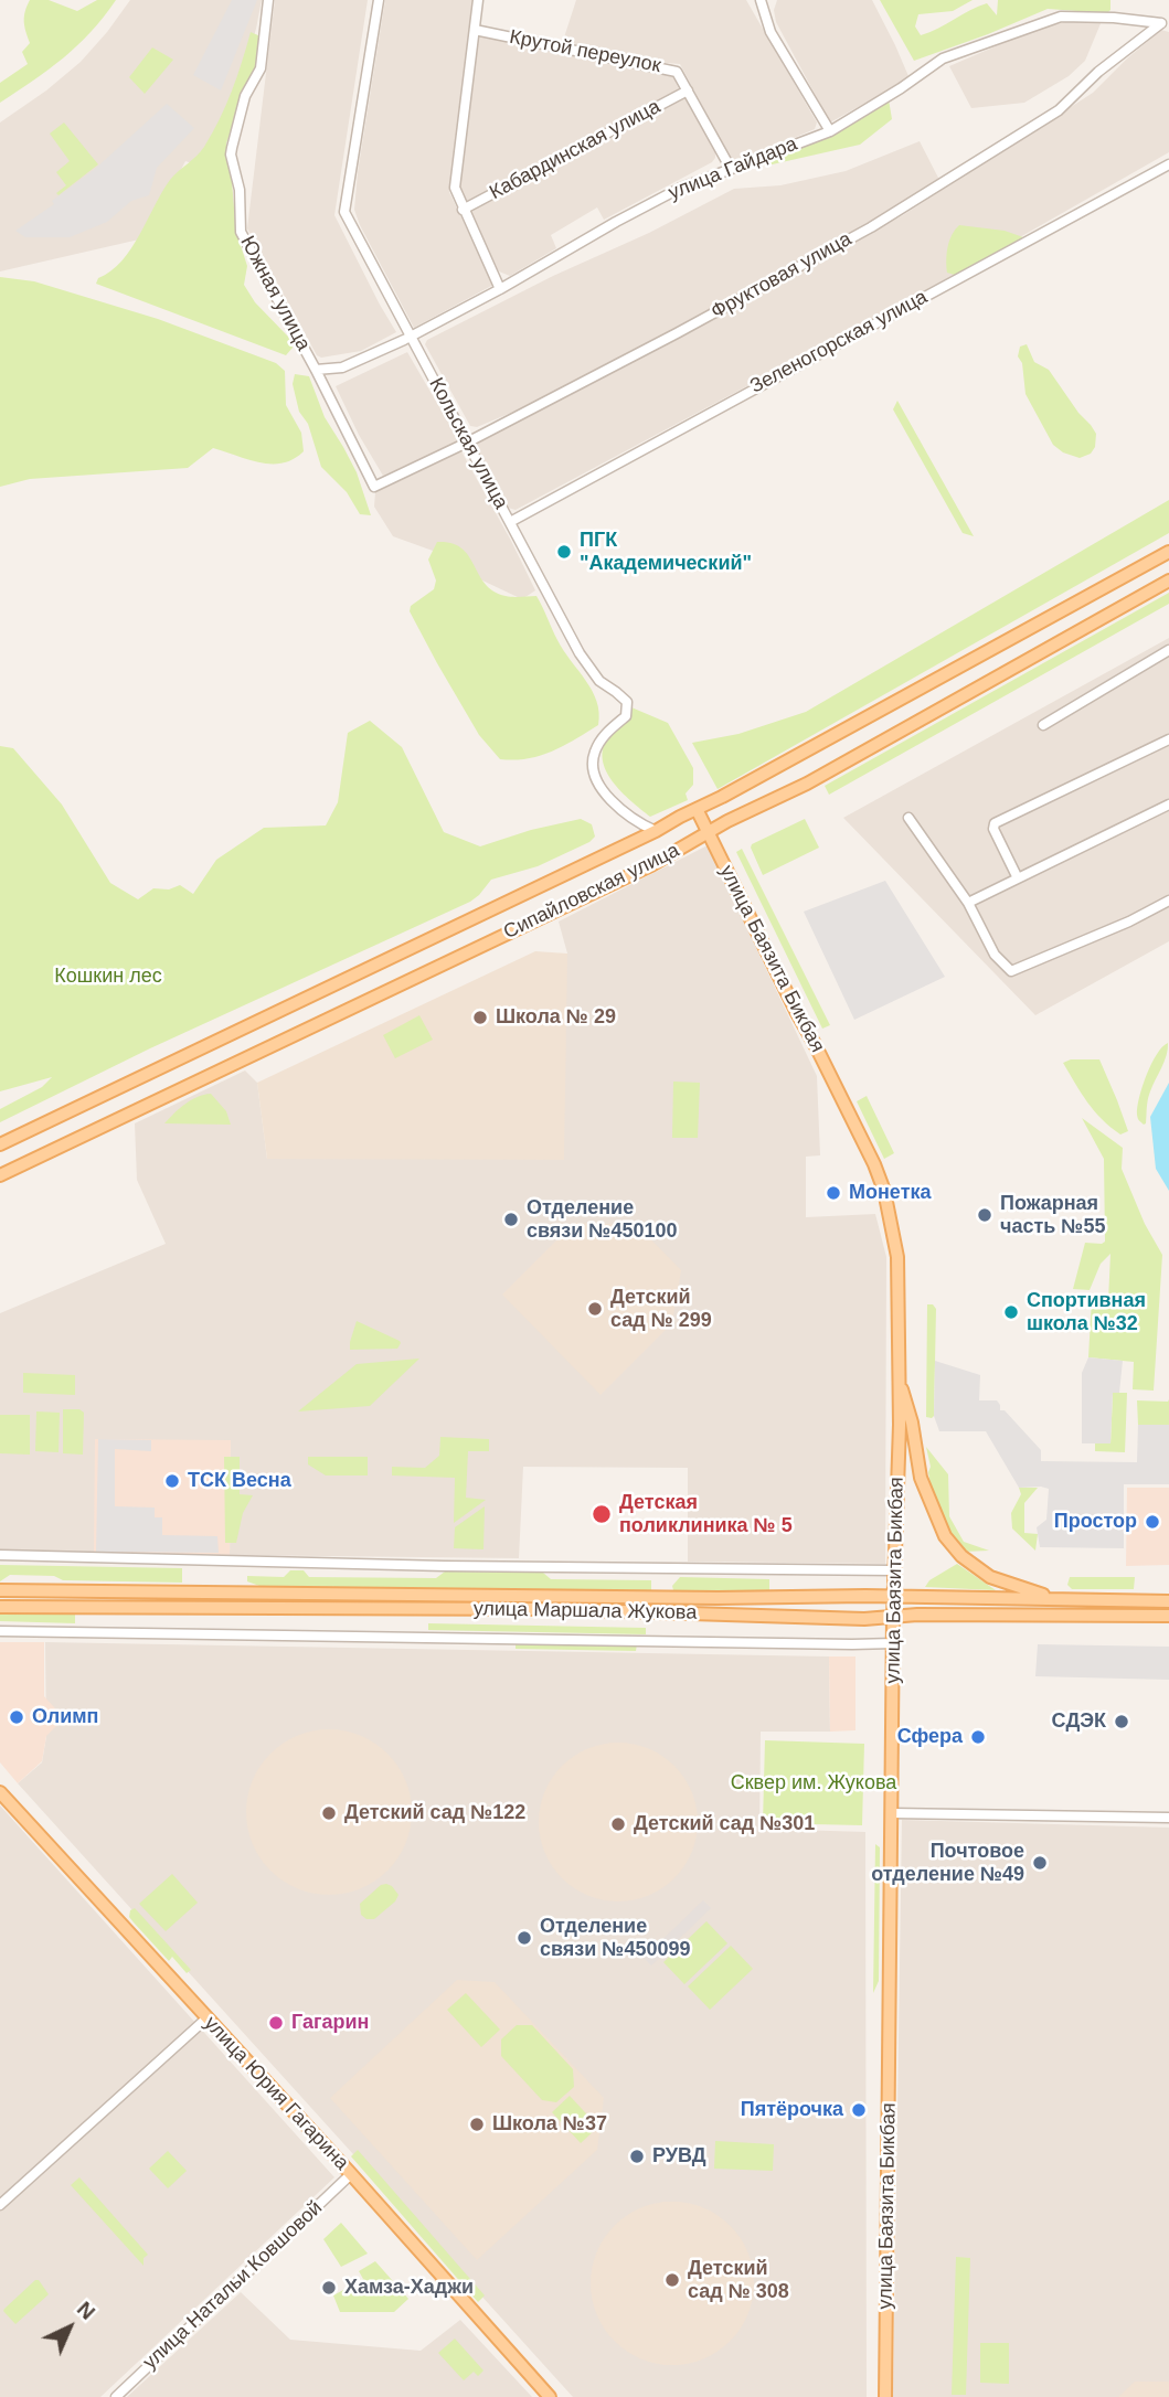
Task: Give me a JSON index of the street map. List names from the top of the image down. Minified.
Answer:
{"streets":{"main road":["Сипайловская улица","улица Баязита Бикбая","улица Маршала Жукова","улица Юрия Гагарина"],"street":["Крутой переулок","Кабардинская улица","улица Гайдара","Фруктовая улица","Южная улица","Зеленогорская улица","Кольская улица","улица Натальи Ковшовой"]},"crossings":[["Крутой переулок","Кабардинская улица"],["Крутой переулок","улица Гайдара"],["улица Гайдара","Фруктовая улица"],["улица Гайдара","Южная улица"],["улица Гайдара","Кольская улица"],["Фруктовая улица","Южная улица"],["Фруктовая улица","Кольская улица"],["Зеленогорская улица","Кольская улица"],["Кольская улица","Сипайловская улица"],["Сипайловская улица","улица Баязита Бикбая"],["улица Баязита Бикбая","улица Маршала Жукова"],["улица Юрия Гагарина","улица Натальи Ковшовой"]],"parks":["Кошкин лес","Сквер им. Жукова"],"places":["ПГК \"Академический\"","Школа № 29","Монетка","Пожарная часть №55","Отделение связи №450100","Детский сад № 299","Спортивная школа №32","ТСК Весна","Детская поликлиника № 5","Простор","Олимп","СДЭК","Сфера","Детский сад №122","Детский сад №301","Почтовое отделение №49","Отделение связи №450099","Гагарин","Пятёрочка","Школа №37","РУВД","Детский сад № 308","Хамза-Хаджи"],"north":"top right"}
